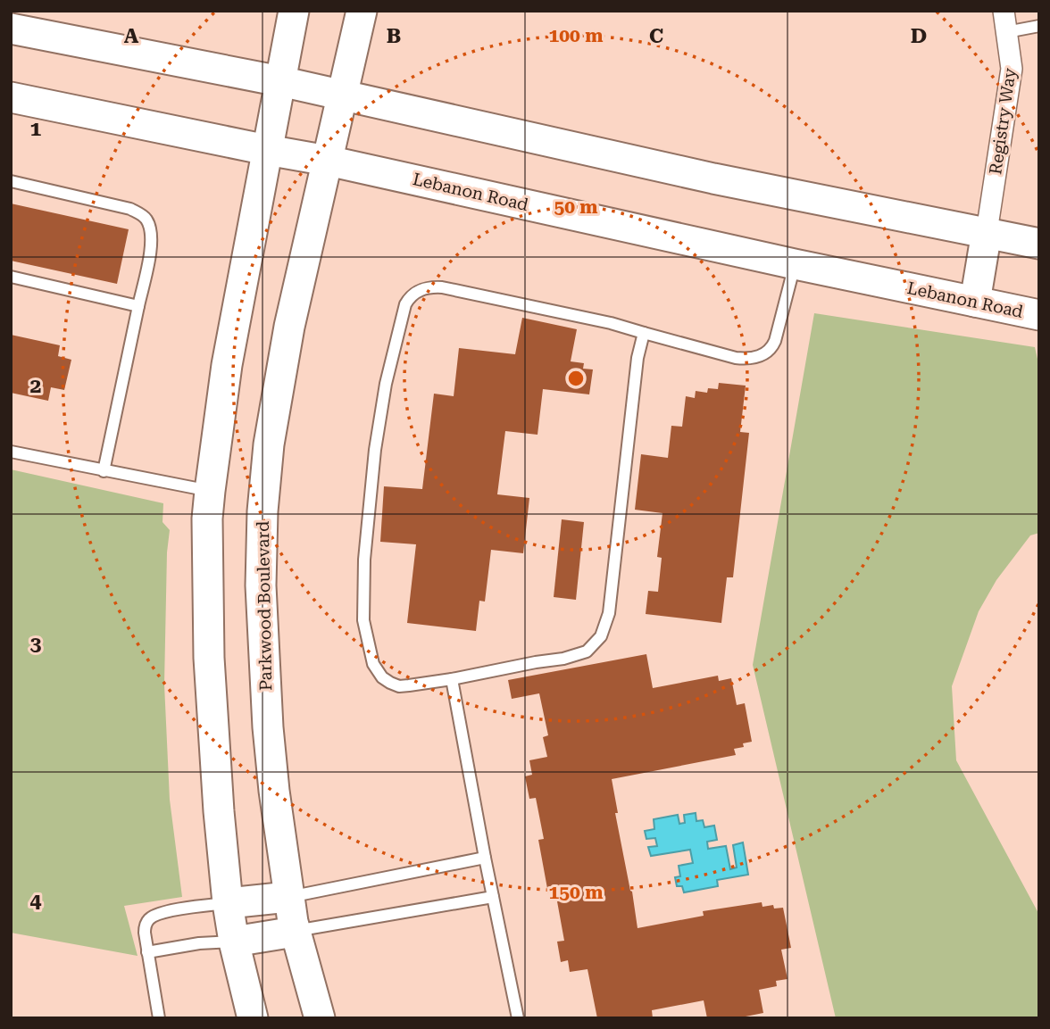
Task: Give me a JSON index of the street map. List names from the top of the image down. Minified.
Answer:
{"streets":{"main road":["Lebanon Road","Parkwood Boulevard"],"street":["Registry Way"]},"crossings":[["Lebanon Road","Parkwood Boulevard"]],"grid":{"columns":["A","B","C","D"],"rows":["1","2","3","4"]},"rings":["100 m","50 m","150 m"]}
